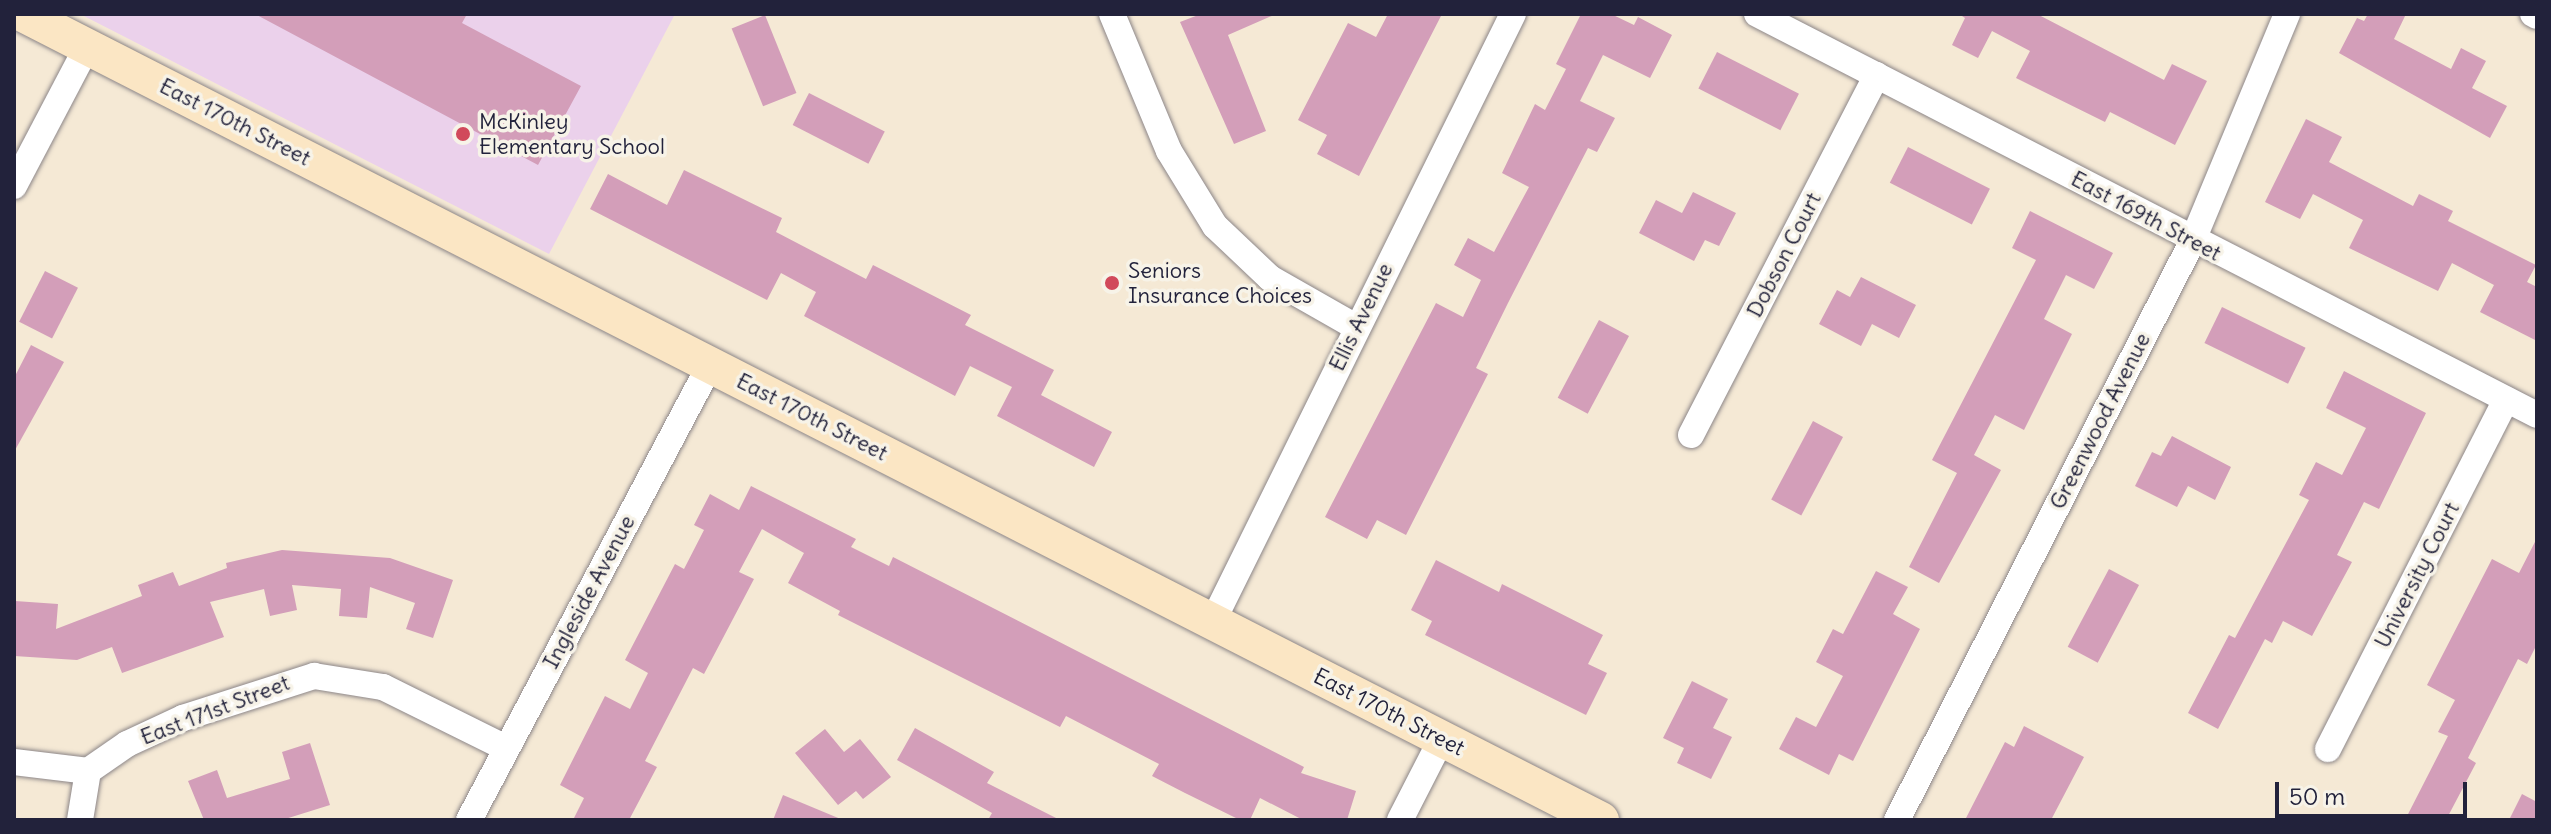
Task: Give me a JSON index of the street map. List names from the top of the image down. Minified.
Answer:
{"streets":{"street":["East 170th Street","East 169th Street","Dobson Court","Ellis Avenue","Greenwood Avenue","University Court","Ingleside Avenue","East 171st Street"]},"crossings":[["East 170th Street","Ellis Avenue"],["East 170th Street","Ingleside Avenue"],["East 169th Street","Dobson Court"],["East 169th Street","Greenwood Avenue"],["East 169th Street","University Court"],["Ingleside Avenue","East 171st Street"]],"places":["McKinley Elementary School","Seniors Insurance Choices"],"scale_bar":"50 m"}
